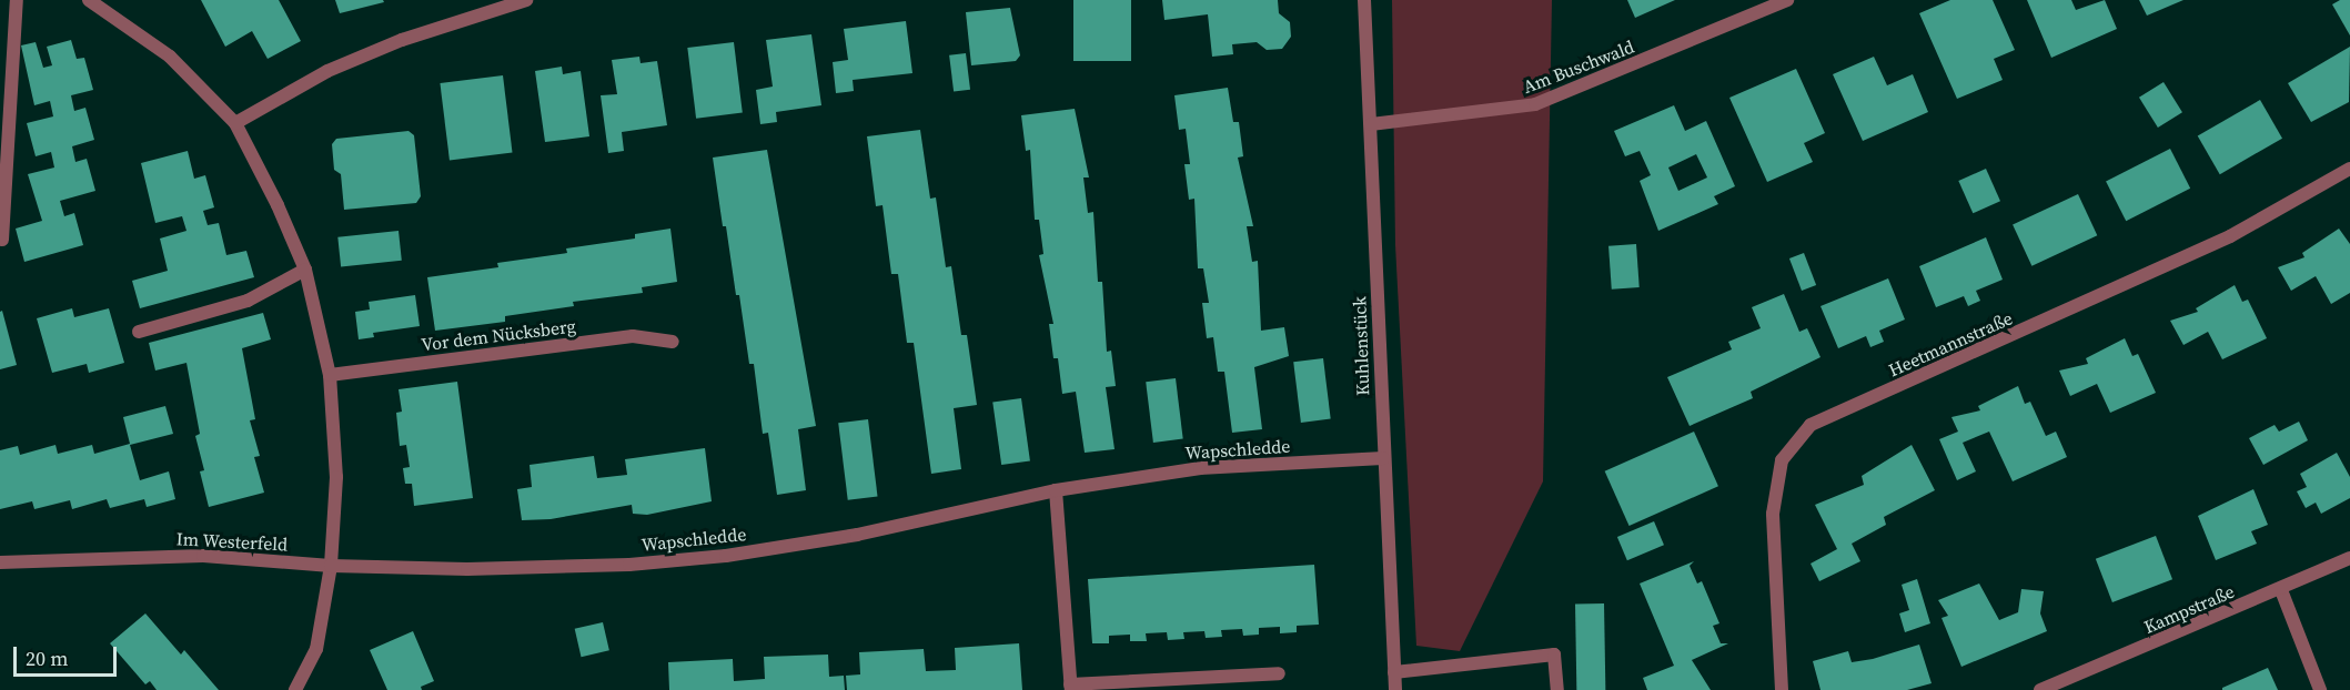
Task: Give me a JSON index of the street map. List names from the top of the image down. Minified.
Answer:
{"streets":{"street":["Am Buschwald","Vor dem Nücksberg","Heetmannstraße","Kuhlenstück","Wapschledde","Im Westerfeld","Kampstraße"]},"crossings":[["Am Buschwald","Kuhlenstück"],["Kuhlenstück","Wapschledde"],["Wapschledde","Im Westerfeld"]],"scale_bar":"20 m"}
